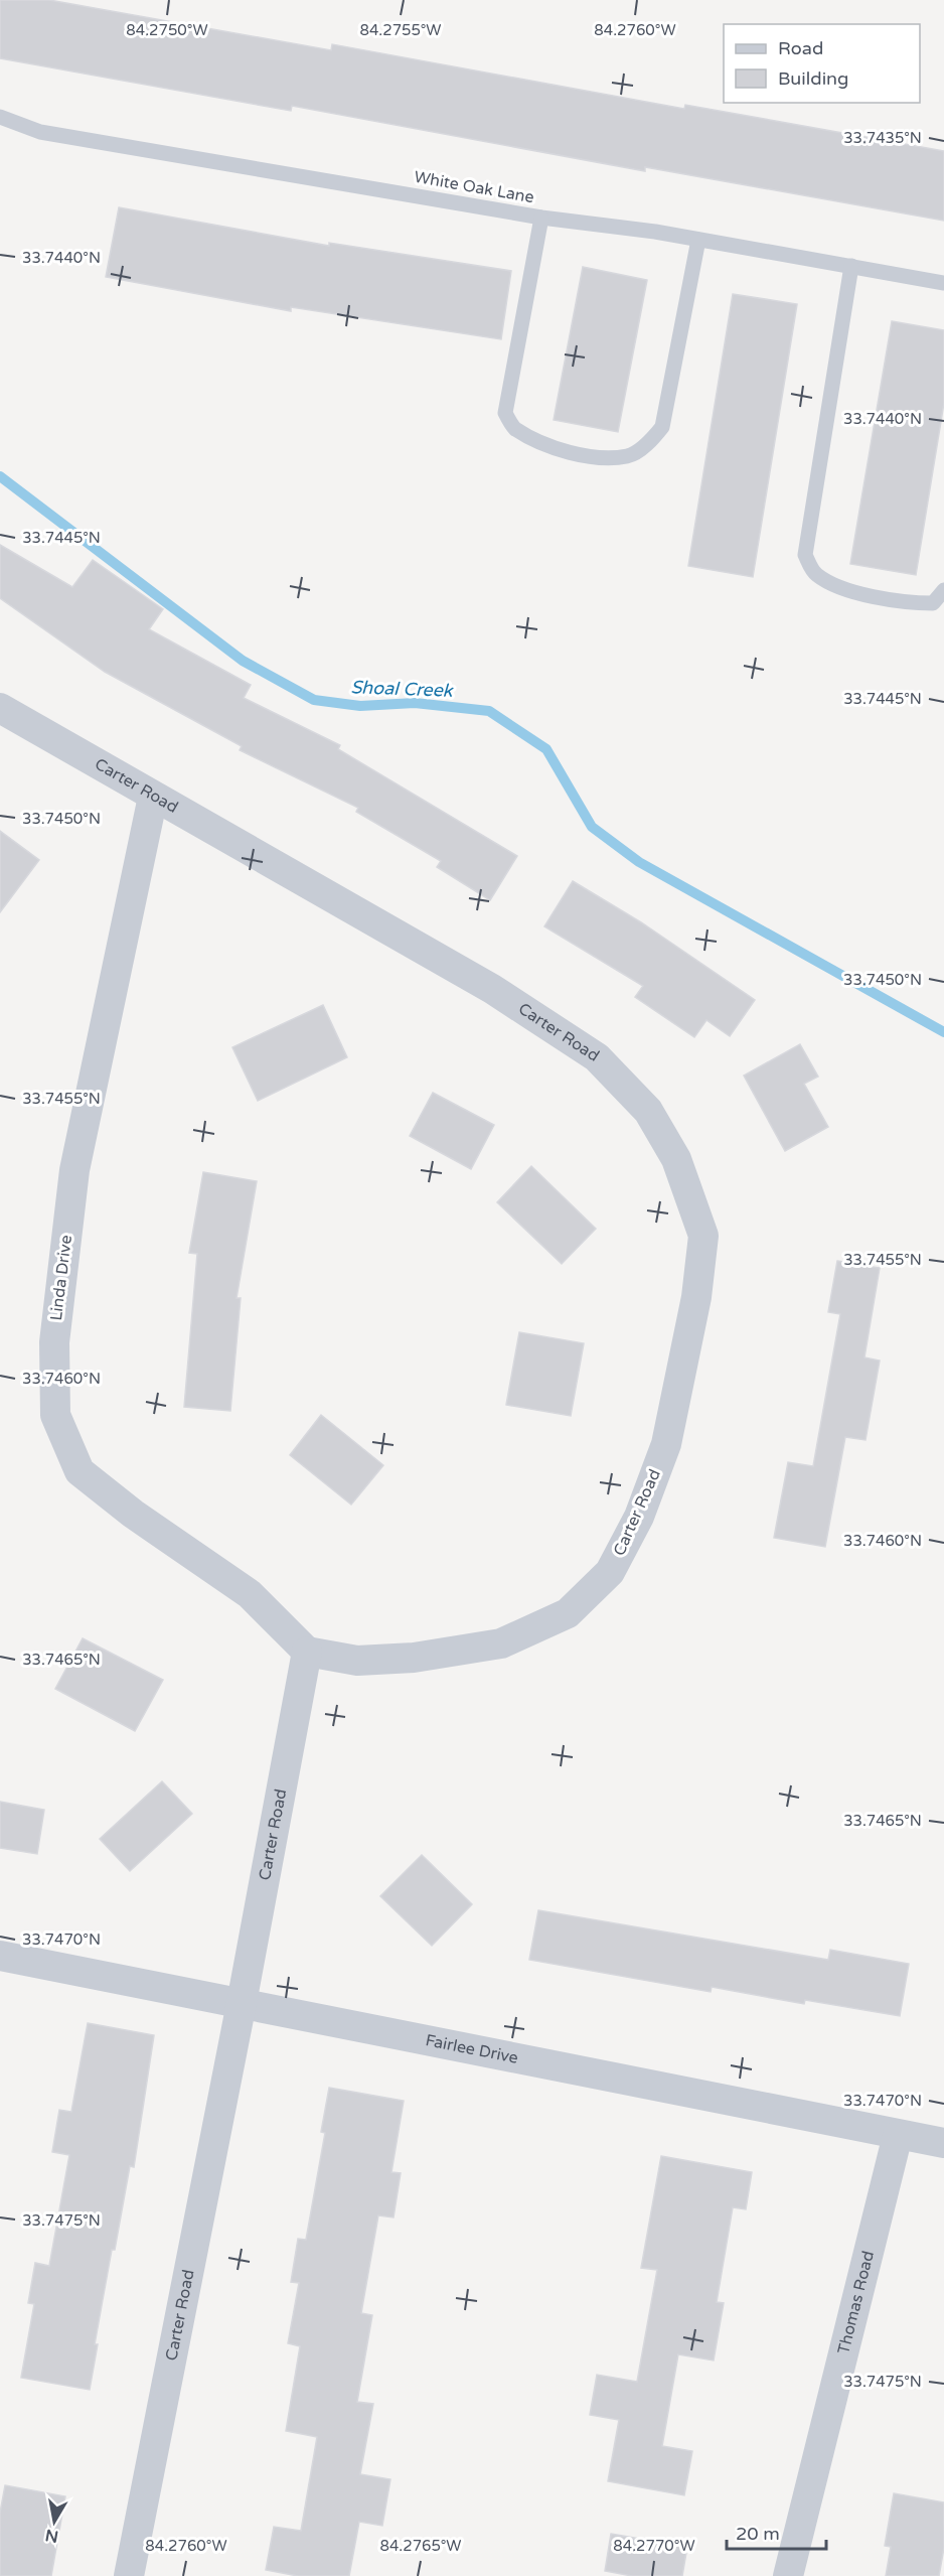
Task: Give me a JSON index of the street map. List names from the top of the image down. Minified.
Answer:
{"streets":{"street":["Carter Road","Linda Drive","Fairlee Drive","Thomas Road"],"lane":["White Oak Lane"]},"crossings":[["Carter Road","Linda Drive"],["Carter Road","Fairlee Drive"],["Fairlee Drive","Thomas Road"]],"water":["Shoal Creek"],"legend":["Road","Building"],"scale_bar":"20 m","north":"bottom","coordinates":["84.2750°W","84.2755°W","84.2760°W","33.7435°N","33.7440°N","33.7445°N","33.7450°N","33.7455°N","33.7460°N","33.7465°N","33.7470°N","33.7475°N","84.2765°W","84.2770°W"]}
